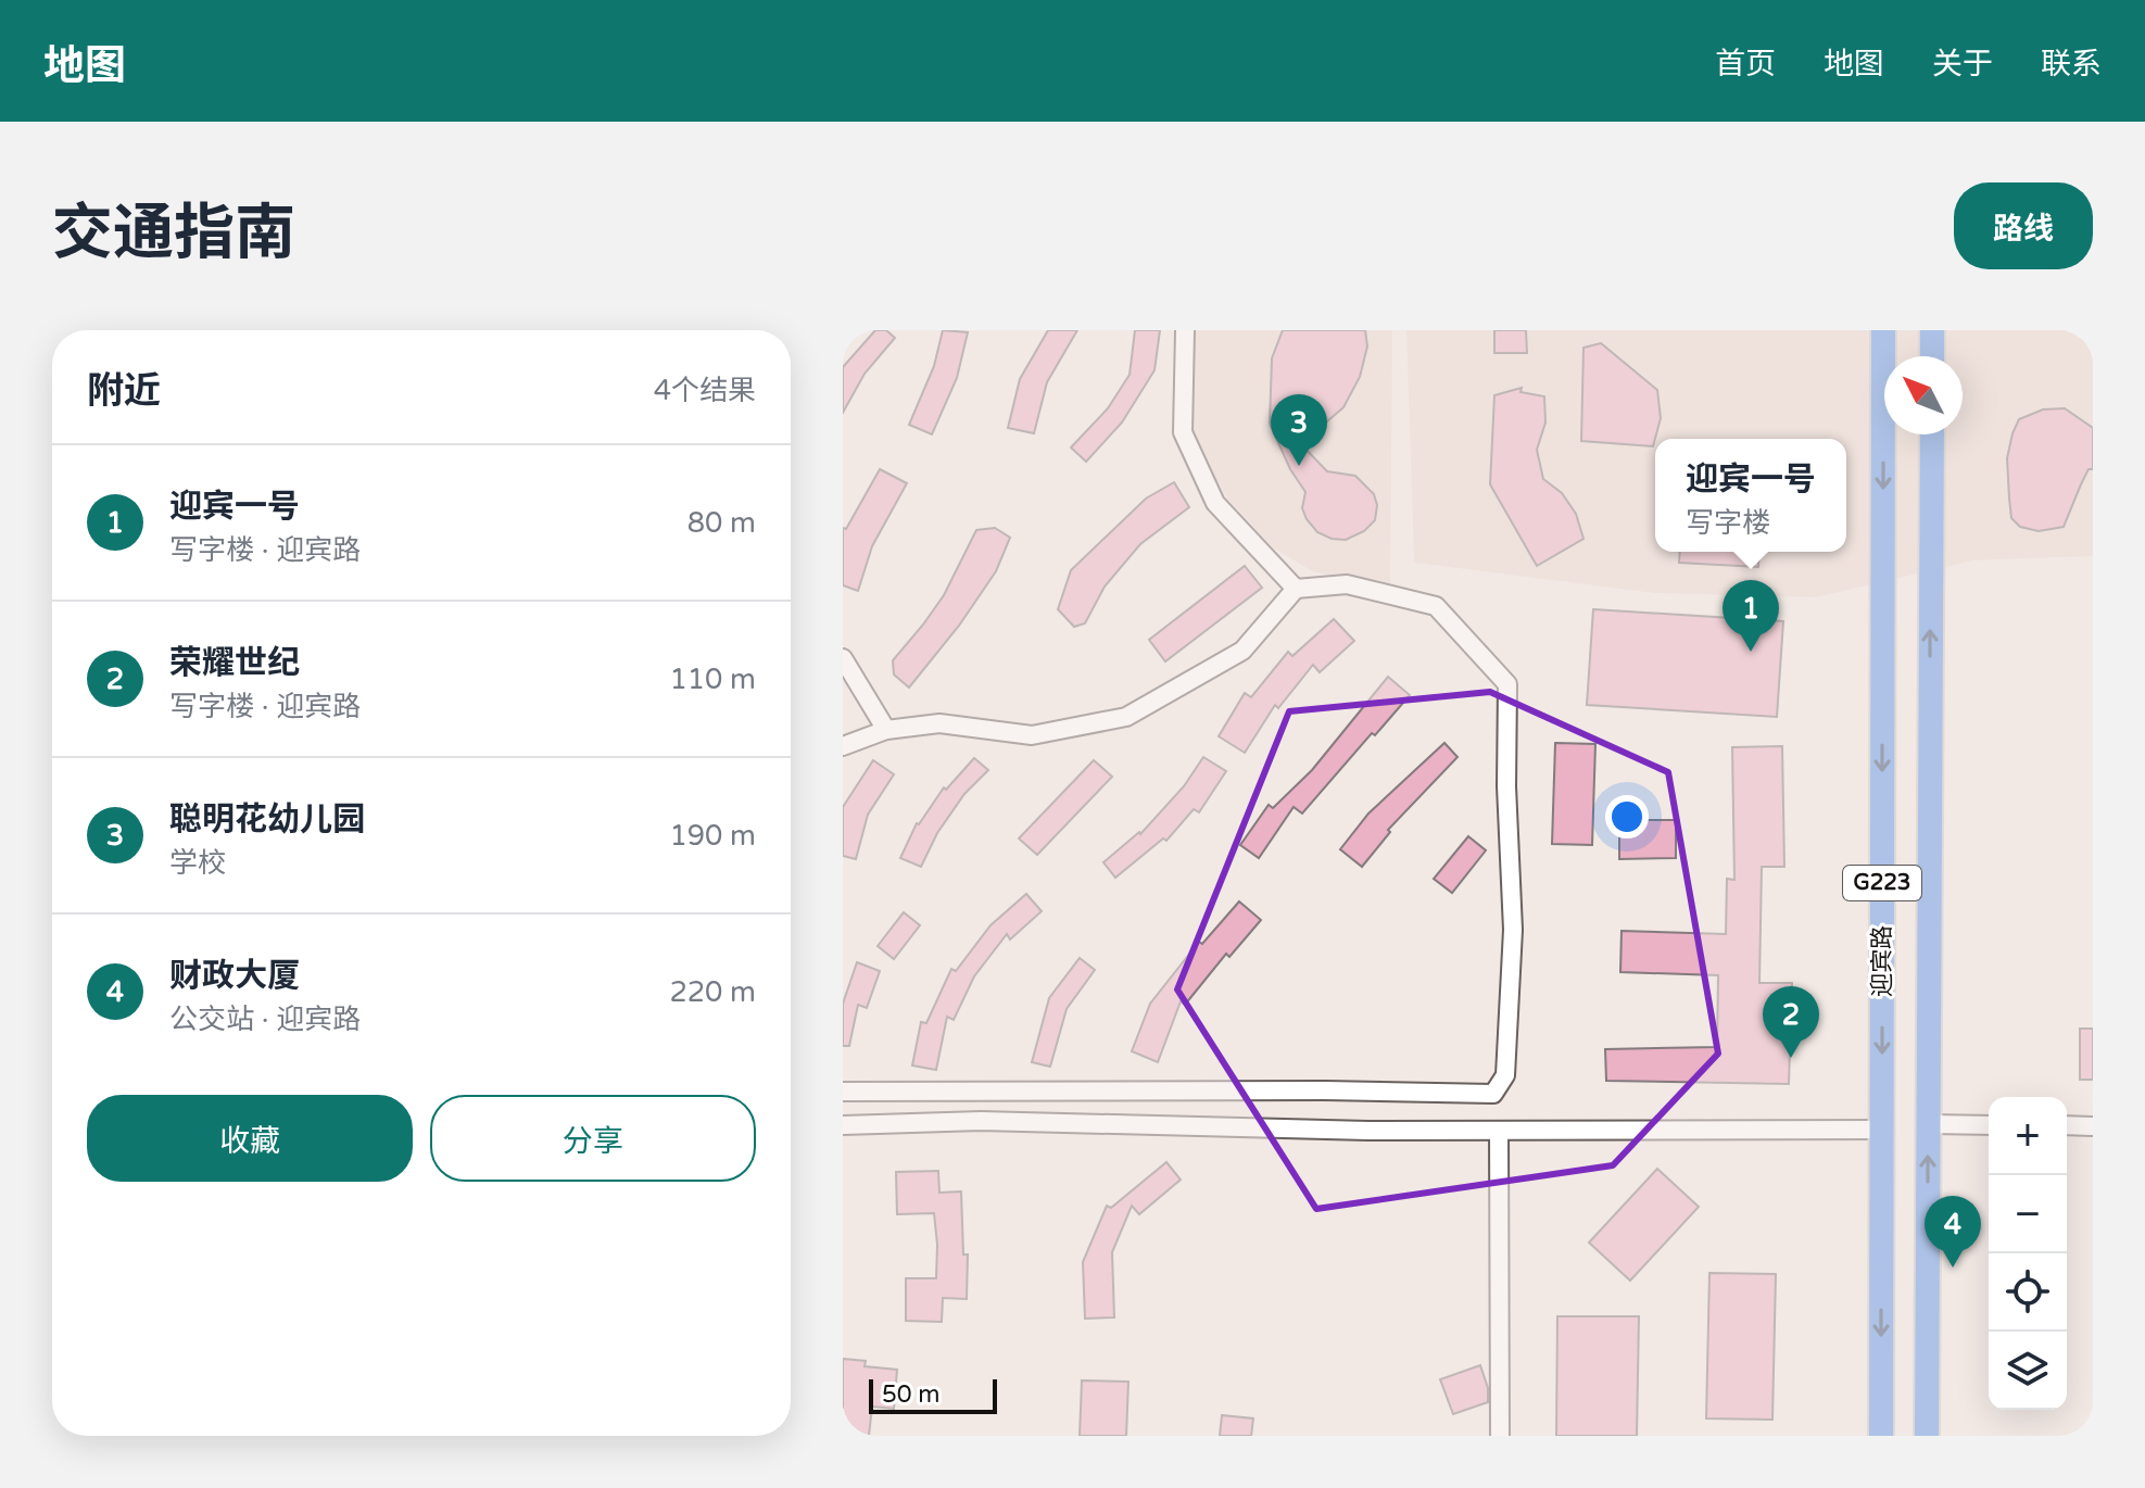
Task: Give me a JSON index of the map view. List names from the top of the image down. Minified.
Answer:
{"streets":{"highway":["G223","迎宾路"]},"scale_bar":"50 m","north":"top left","page":{"header":"地图","nav":["首页","地图","关于","联系"],"title":"交通指南","buttons":["路线",["收藏","分享"]],"heading":["附近","4个结果"],"pins":["3","1","2","4"],"popup":["迎宾一号","写字楼"],"list":[{"mark":"1","name":"迎宾一号","note":"写字楼 · 迎宾路","value":"80 m"},{"mark":"2","name":"荣耀世纪","note":"写字楼 · 迎宾路","value":"110 m"},{"mark":"3","name":"聪明花幼儿园","note":"学校","value":"190 m"},{"mark":"4","name":"财政大厦","note":"公交站 · 迎宾路","value":"220 m"}],"map_buttons":["+","−"],"scale":"50 m"}}
